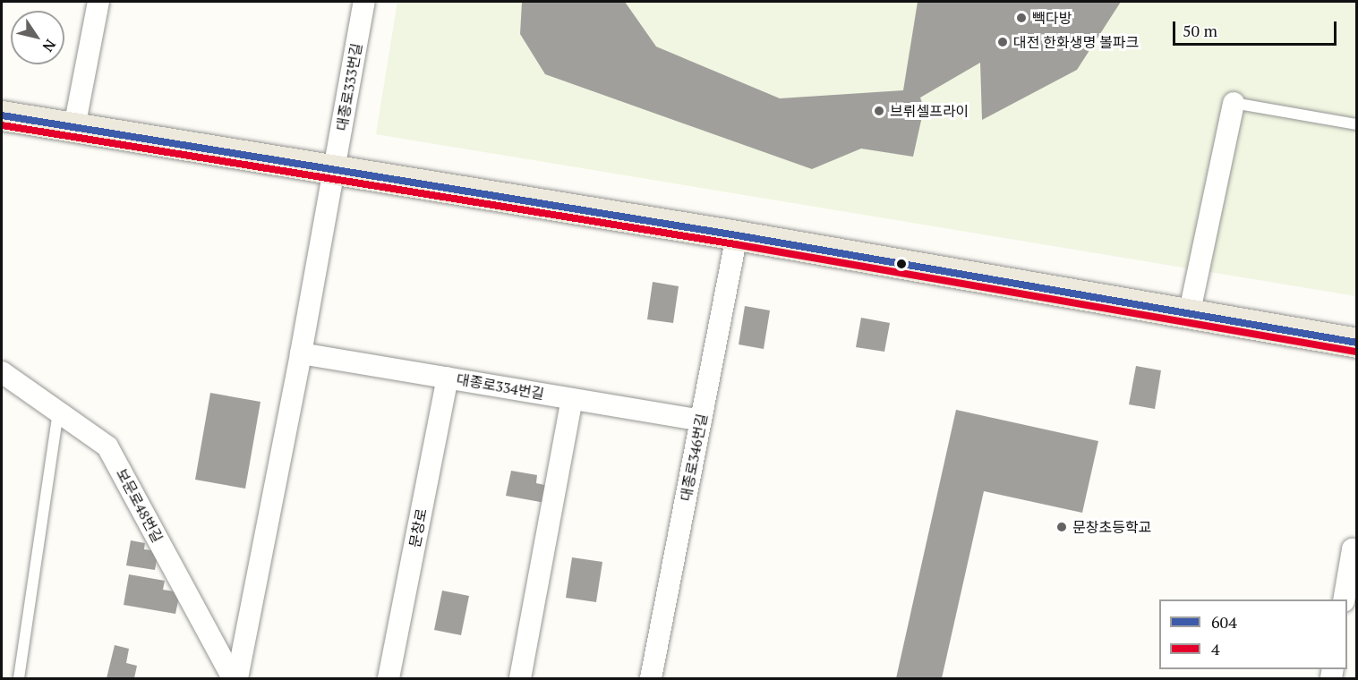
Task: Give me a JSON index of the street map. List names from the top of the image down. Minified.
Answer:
{"streets":{"street":["대종로333번길","대종로334번길","대종로346번길","보문로48번길","문창로"]},"crossings":[["대종로334번길","대종로346번길"],["대종로334번길","문창로"]],"places":["빽다방","대전 한화생명 볼파크","브뤼셀프라이","문창초등학교"],"lines":["transit line 604","transit line 4"],"legend":["604","4"],"scale_bar":"50 m","north":"bottom right"}
